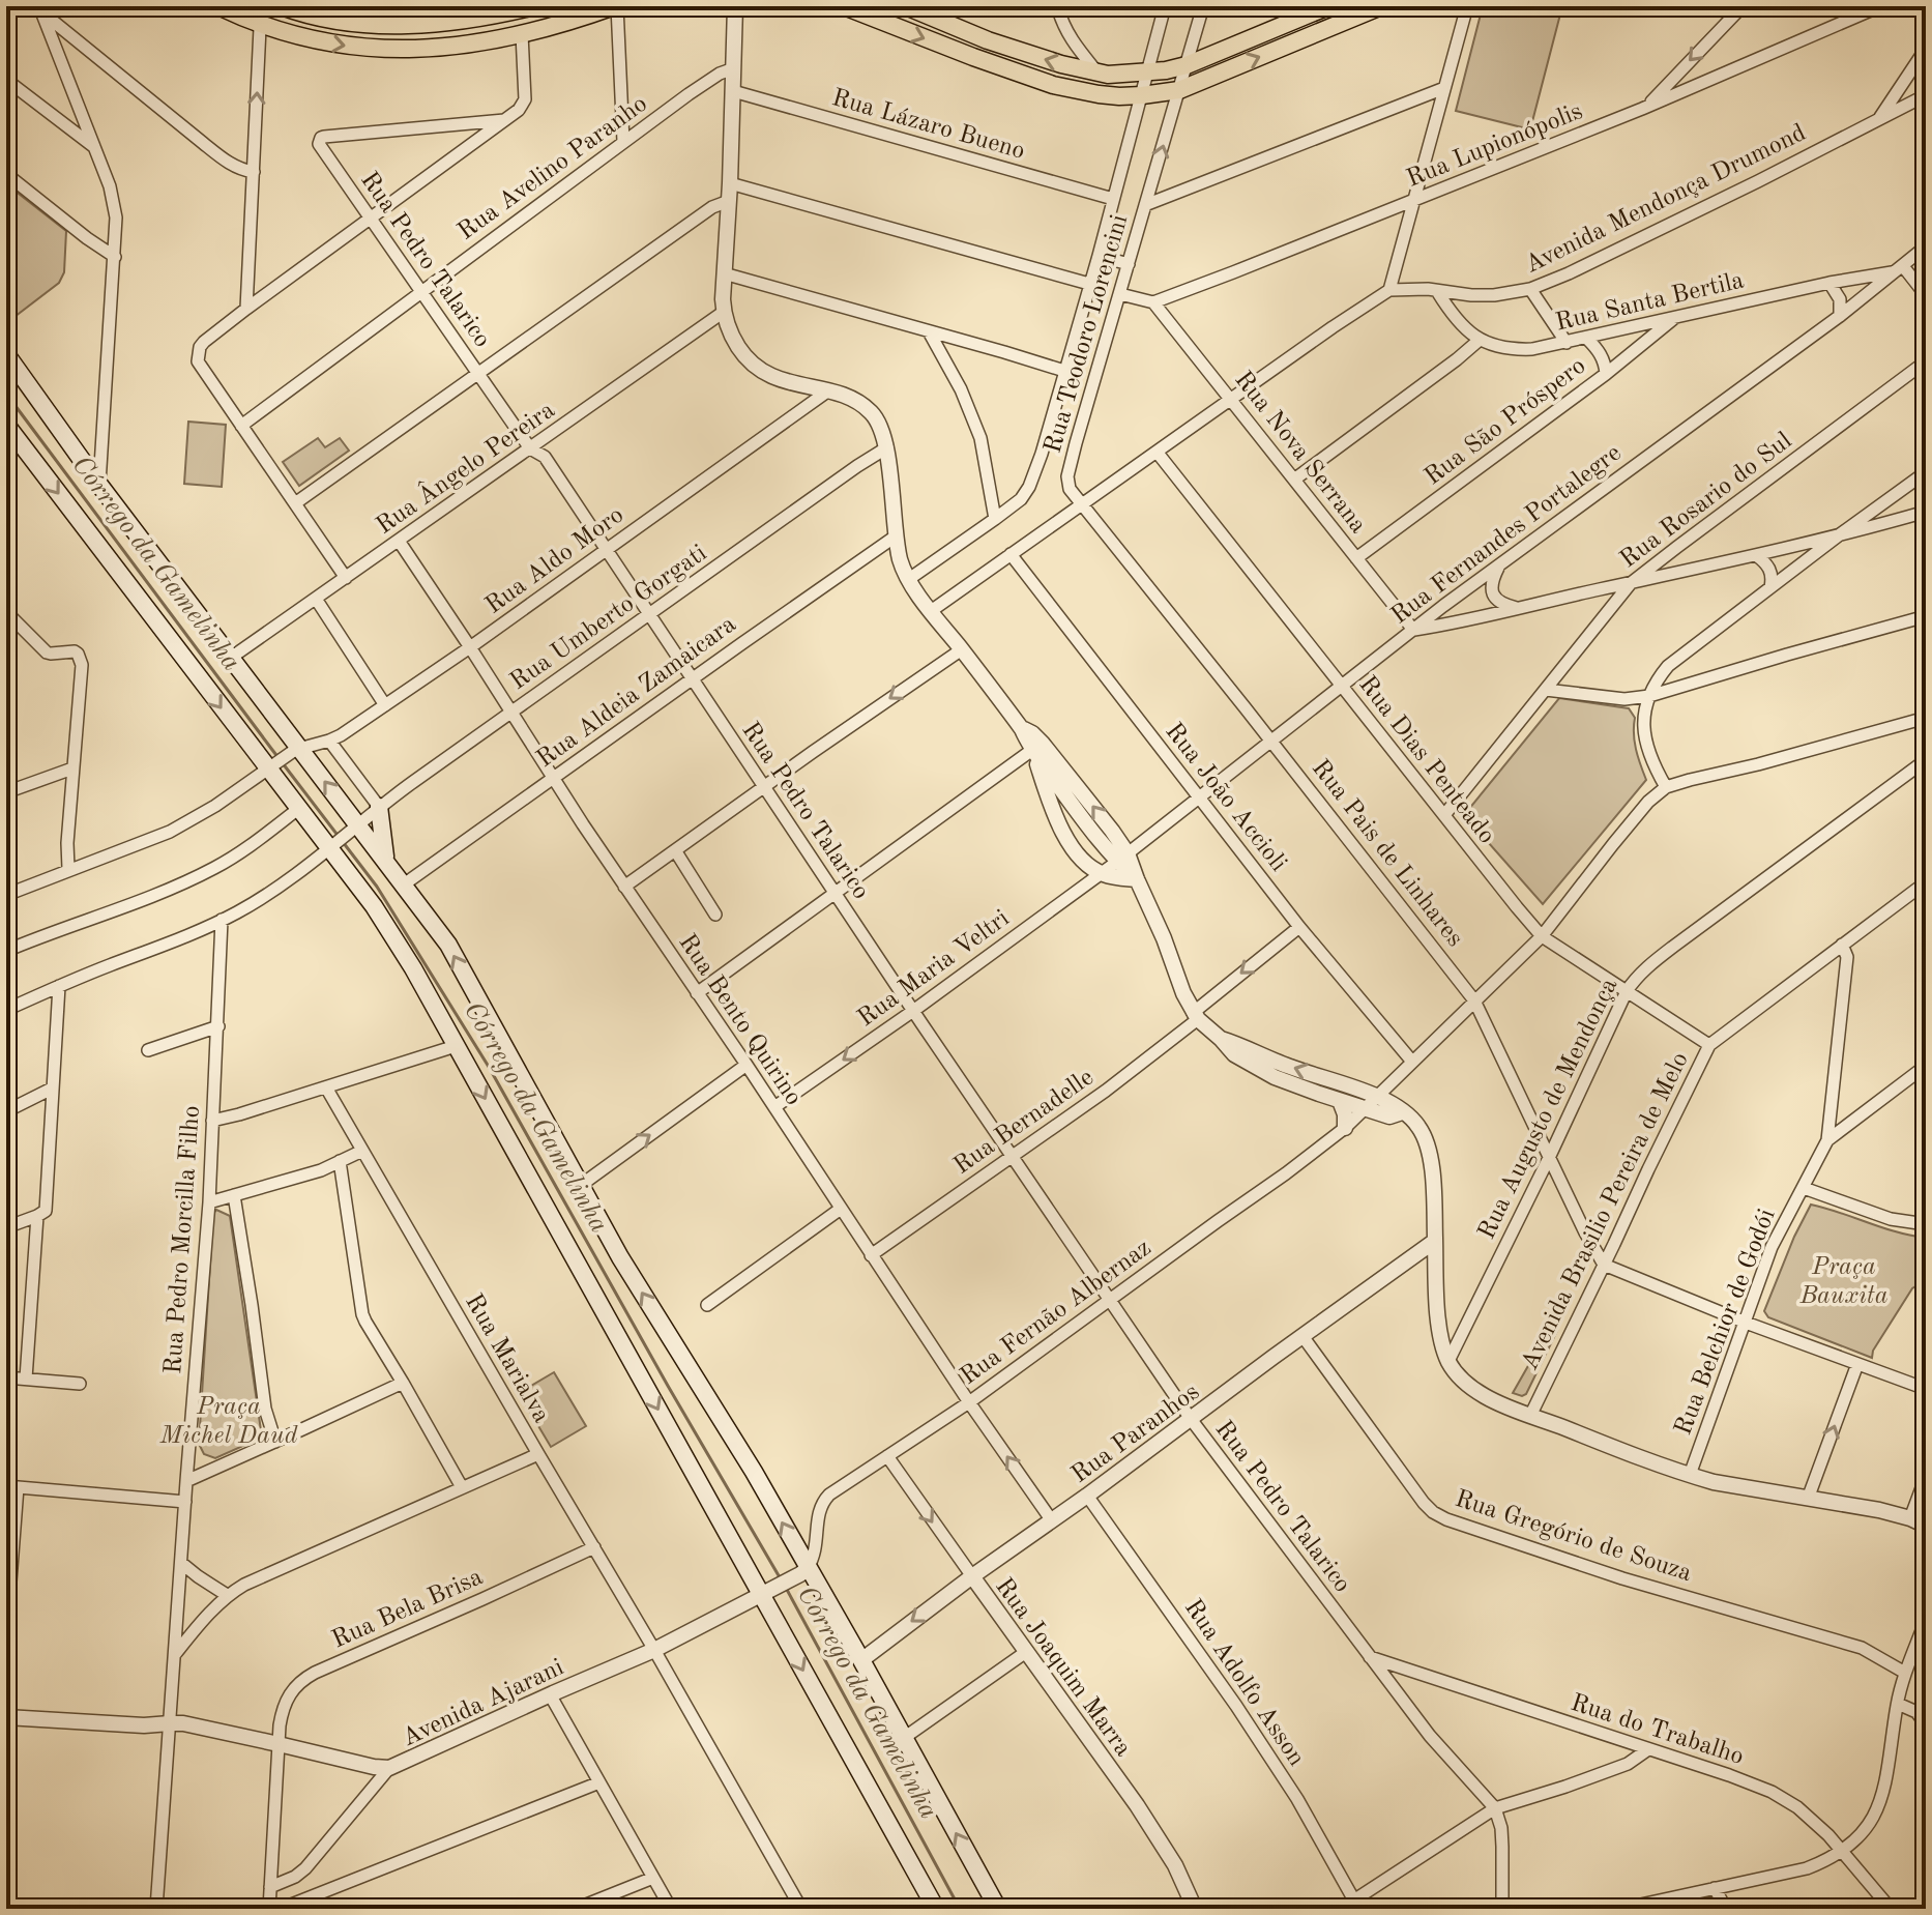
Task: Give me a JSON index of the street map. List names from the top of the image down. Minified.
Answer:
{"streets":{"street":["Rua Lázaro Bueno","Rua Lupionópolis","Rua Avelino Paranho","Avenida Mendonça Drumond","Rua Pedro Talarico","Rua Santa Bertila","Rua Teodoro Lorencini","Rua São Próspero","Rua Nova Serrana","Rua Ângelo Pereira","Rua Rosario do Sul","Rua Fernandes Portalegre","Rua Aldo Moro","Rua Umberto Gorgati","Rua Aldeia Zamaicara","Rua Dias Penteado","Rua João Accioli","Rua Pais de Linhares","Rua Maria Veltri","Rua Bento Quirino","Rua Augusto de Mendonça","Rua Bernadelle","Avenida Brasilio Pereira de Melo","Rua Pedro Morcilla Filho","Rua Fernão Albernaz","Rua Belchior de Godói","Rua Marialva","Rua Paranhos","Rua Gregório de Souza","Rua Bela Brisa","Rua Joaquim Marra","Rua Adolfo Asson","Avenida Ajarani","Rua do Trabalho"]},"crossings":[["Rua Lázaro Bueno","Rua Teodoro Lorencini"],["Rua Lupionópolis","Rua Nova Serrana"],["Rua Avelino Paranho","Rua Pedro Talarico"],["Rua Pedro Talarico","Rua Ângelo Pereira"],["Rua Pedro Talarico","Rua Aldo Moro"],["Rua Pedro Talarico","Rua Umberto Gorgati"],["Rua Pedro Talarico","Rua Aldeia Zamaicara"],["Rua Pedro Talarico","Rua Maria Veltri"],["Rua Pedro Talarico","Rua Bernadelle"],["Rua Pedro Talarico","Rua Fernão Albernaz"],["Rua Pedro Talarico","Rua Paranhos"],["Rua Pedro Talarico","Rua do Trabalho"],["Rua Santa Bertila","Rua São Próspero"],["Rua Santa Bertila","Rua Fernandes Portalegre"],["Rua Teodoro Lorencini","Rua Pais de Linhares"],["Rua São Próspero","Rua Nova Serrana"],["Rua Nova Serrana","Rua Fernandes Portalegre"],["Rua Ângelo Pereira","Rua Bento Quirino"],["Rua Rosario do Sul","Rua Dias Penteado"],["Rua Fernandes Portalegre","Rua Dias Penteado"],["Rua Fernandes Portalegre","Rua João Accioli"],["Rua Fernandes Portalegre","Rua Pais de Linhares"],["Rua Fernandes Portalegre","Rua Maria Veltri"],["Rua Aldo Moro","Rua Bento Quirino"],["Rua Umberto Gorgati","Rua Bento Quirino"],["Rua Umberto Gorgati","Rua Pedro Morcilla Filho"],["Rua Aldeia Zamaicara","Rua Bento Quirino"],["Rua Dias Penteado","Rua Augusto de Mendonça"],["Rua Dias Penteado","Avenida Brasilio Pereira de Melo"],["Rua Dias Penteado","Rua Fernão Albernaz"],["Rua João Accioli","Rua Bernadelle"],["Rua João Accioli","Rua Fernão Albernaz"],["Rua Pais de Linhares","Rua Augusto de Mendonça"],["Rua Pais de Linhares","Avenida Brasilio Pereira de Melo"],["Rua Pais de Linhares","Rua Fernão Albernaz"],["Rua Maria Veltri","Rua Bento Quirino"],["Rua Bento Quirino","Rua Bernadelle"],["Rua Bento Quirino","Rua Fernão Albernaz"],["Rua Bento Quirino","Rua Paranhos"],["Avenida Brasilio Pereira de Melo","Rua Belchior de Godói"],["Rua Pedro Morcilla Filho","Avenida Ajarani"],["Rua Fernão Albernaz","Rua Joaquim Marra"],["Rua Fernão Albernaz","Avenida Ajarani"],["Rua Marialva","Rua Bela Brisa"],["Rua Marialva","Avenida Ajarani"],["Rua Paranhos","Rua Gregório de Souza"],["Rua Paranhos","Rua Joaquim Marra"],["Rua Paranhos","Rua Adolfo Asson"],["Rua Bela Brisa","Avenida Ajarani"]],"one_way":["Rua Maria Veltri"],"water":["Córrego da Gamelinha"],"parks":["Praça Bauxita","Praça Michel Daud"]}
